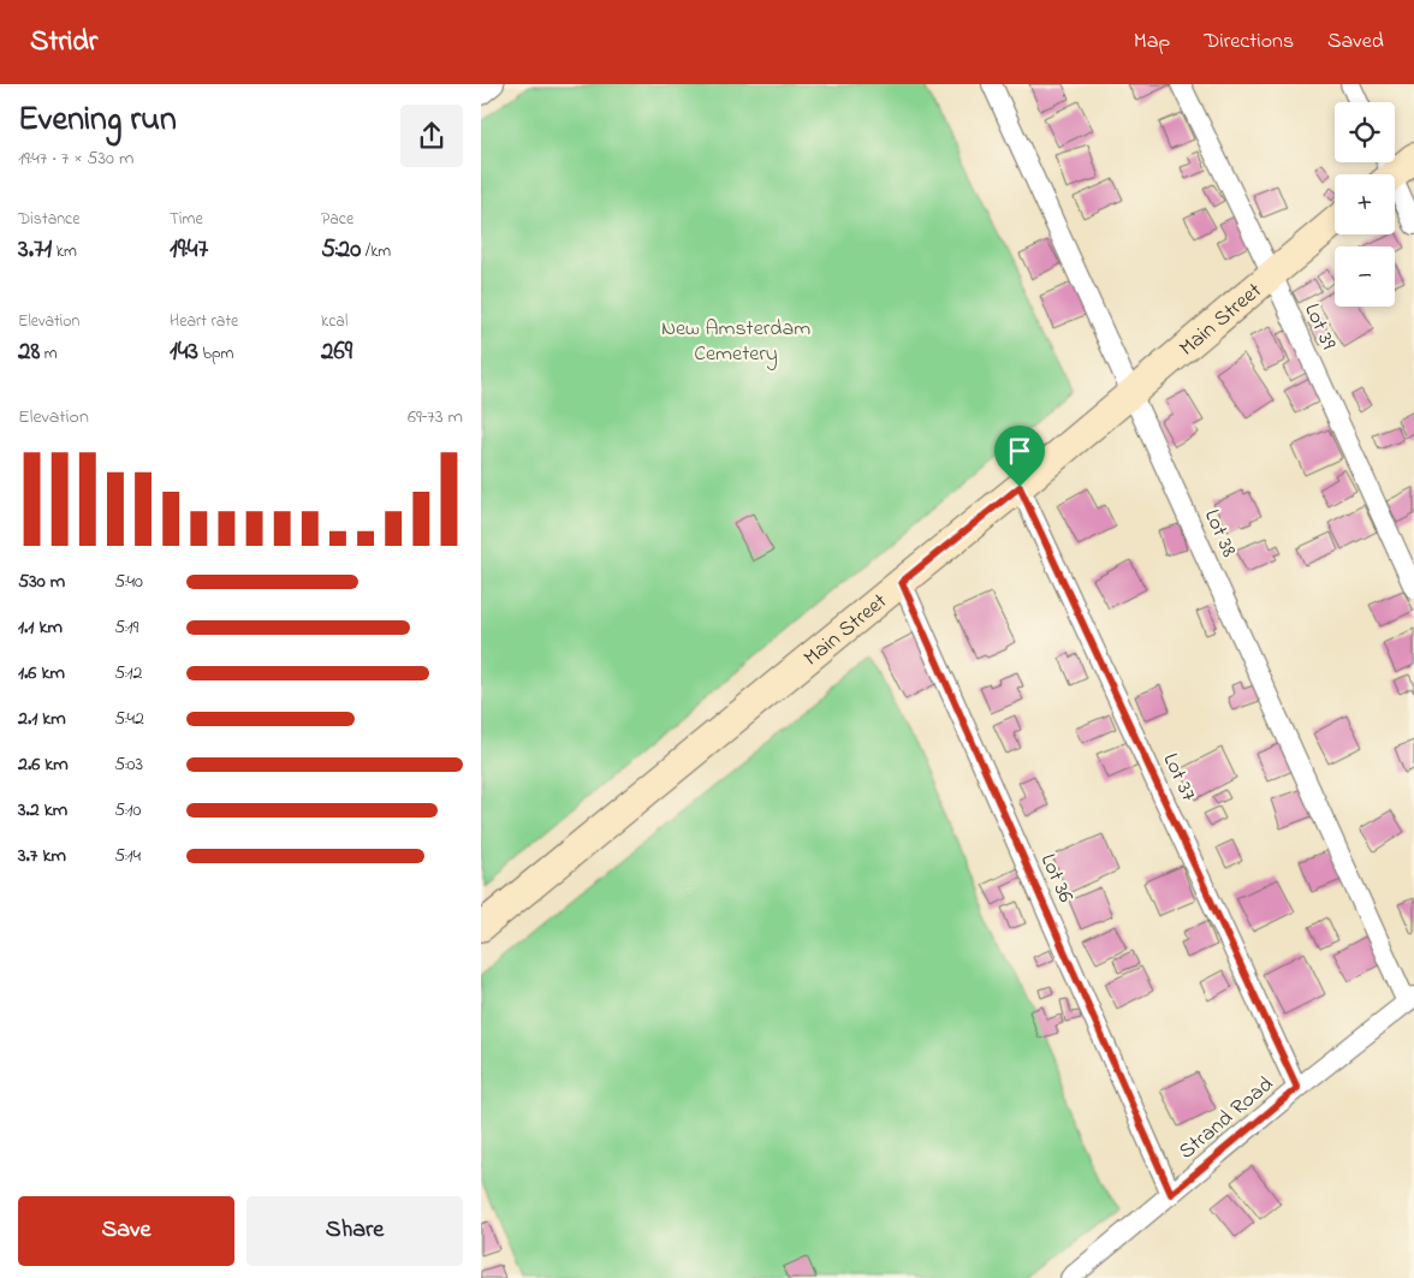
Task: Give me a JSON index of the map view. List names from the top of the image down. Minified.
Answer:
{"streets":{"street":["Main Street","Lot 39","Lot 38","Lot 37","Lot 36","Strand Road"]},"crossings":[["Main Street","Lot 39"],["Main Street","Lot 38"],["Main Street","Lot 37"],["Main Street","Lot 36"],["Lot 38","Strand Road"],["Lot 37","Strand Road"],["Lot 36","Strand Road"]],"parks":["New Amsterdam Cemetery"],"page":{"header":"Stridr","nav":["Map","Directions","Saved"],"heading":["Evening run","19:47 · 7 × 530 m"],"map_buttons":["+","−"],"stats":[["Distance","3.71 km"],["Time","19:47"],["Pace","5:20 /km"],["Elevation","28 m"],["Heart rate","143 bpm"],["kcal","269"]],"chart":["Elevation","69–73 m"],"list":[{"name":"530 m","note":"5:40"},{"name":"1.1 km","note":"5:19"},{"name":"1.6 km","note":"5:12"},{"name":"2.1 km","note":"5:42"},{"name":"2.6 km","note":"5:03"},{"name":"3.2 km","note":"5:10"},{"name":"3.7 km","note":"5:14"}],"buttons":["Save","Share"]}}
